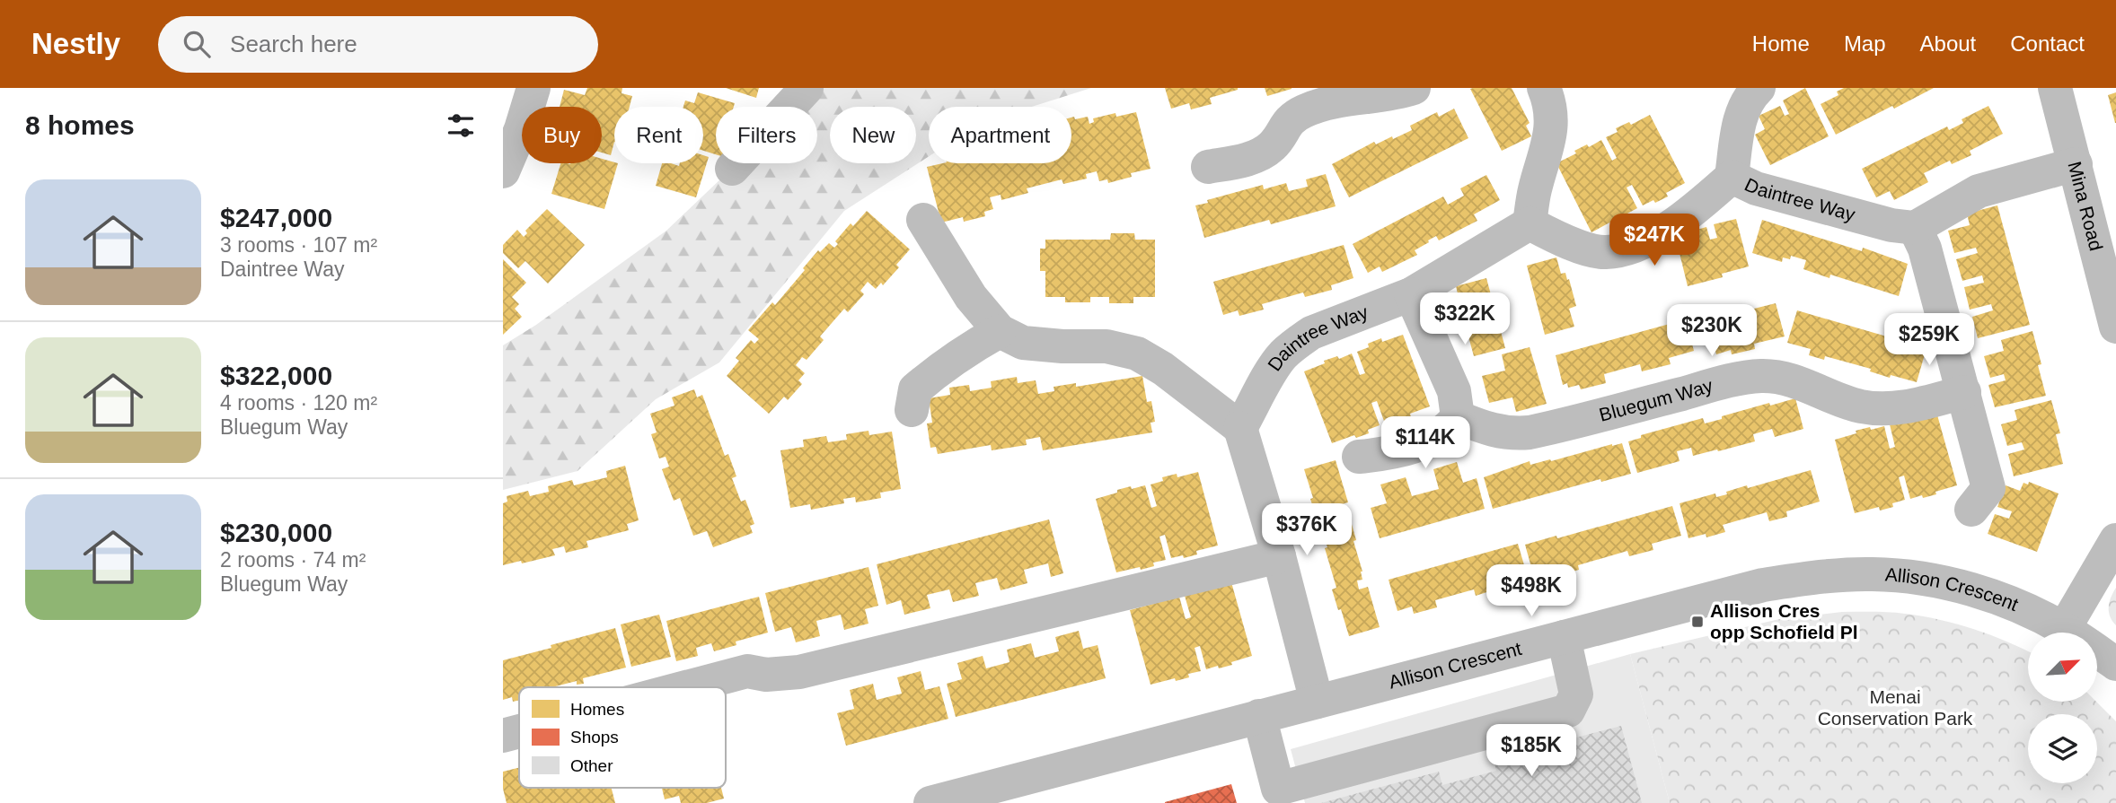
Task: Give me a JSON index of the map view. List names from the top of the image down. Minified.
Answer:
{"streets":{"street":["Daintree Way","Mina Road","Bluegum Way","Allison Crescent"]},"parks":["Menai Conservation Park"],"places":{"transit":["Allison Cres opp Schofield Pl"]},"legend":["Homes","Shops","Other"],"north":"top right","page":{"header":"Nestly","search":"Search here","nav":["Home","Map","About","Contact"],"heading":"8 homes","chip":["Buy","Rent","Filters","New","Apartment"],"list":[{"name":"$247,000","note":"3 rooms · 107 m² · Daintree Way"},{"name":"$322,000","note":"4 rooms · 120 m² · Bluegum Way"},{"name":"$230,000","note":"2 rooms · 74 m² · Bluegum Way"}],"price":["$247K","$322K","$230K","$259K","$114K","$376K","$498K","$185K"]}}
